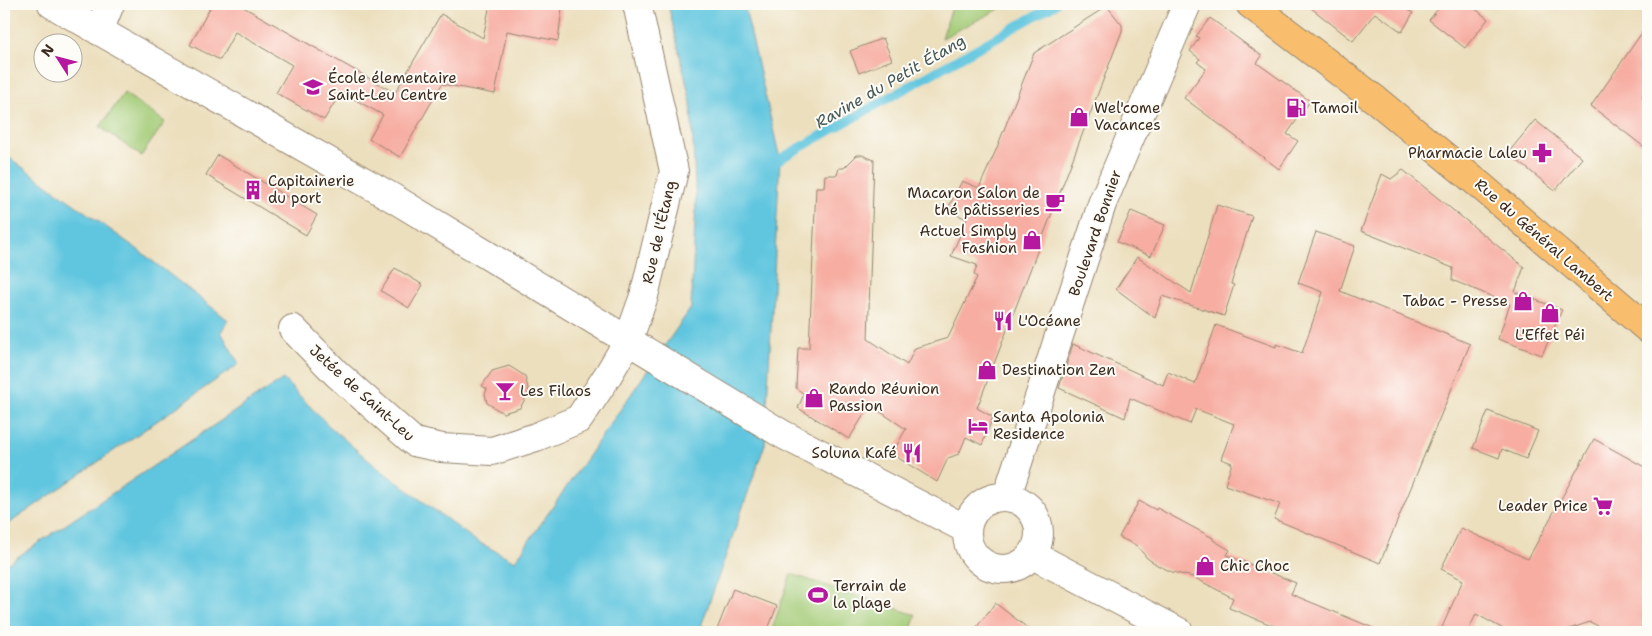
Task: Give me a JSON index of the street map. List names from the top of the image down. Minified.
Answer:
{"streets":{"main road":["Rue du Général Lambert"],"street":["Rue de l'Étang","Boulevard Bonnier","Jetée de Saint-Leu"]},"crossings":[["Rue de l'Étang","Jetée de Saint-Leu"]],"water":["Ravine du Petit Étang"],"places":{"school or university":["École élementaire Saint-Leu Centre"],"fuel station":["Tamoil"],"shop":["Wel'come Vacances","Actuel Simply Fashion","Tabac - Presse","L'Effet Péi","Destination Zen","Rando Réunion Passion","Chic Choc"],"pharmacy":["Pharmacie Laleu"],"building":["Capitainerie du port"],"cafe":["Macaron Salon de thé pâtisseries"],"restaurant":["L'Océane","Soluna Kafé"],"bar":["Les Filaos"],"hotel":["Santa Apolonia Residence"],"supermarket":["Leader Price"],"sports":["Terrain de la plage"]},"north":"top left"}
